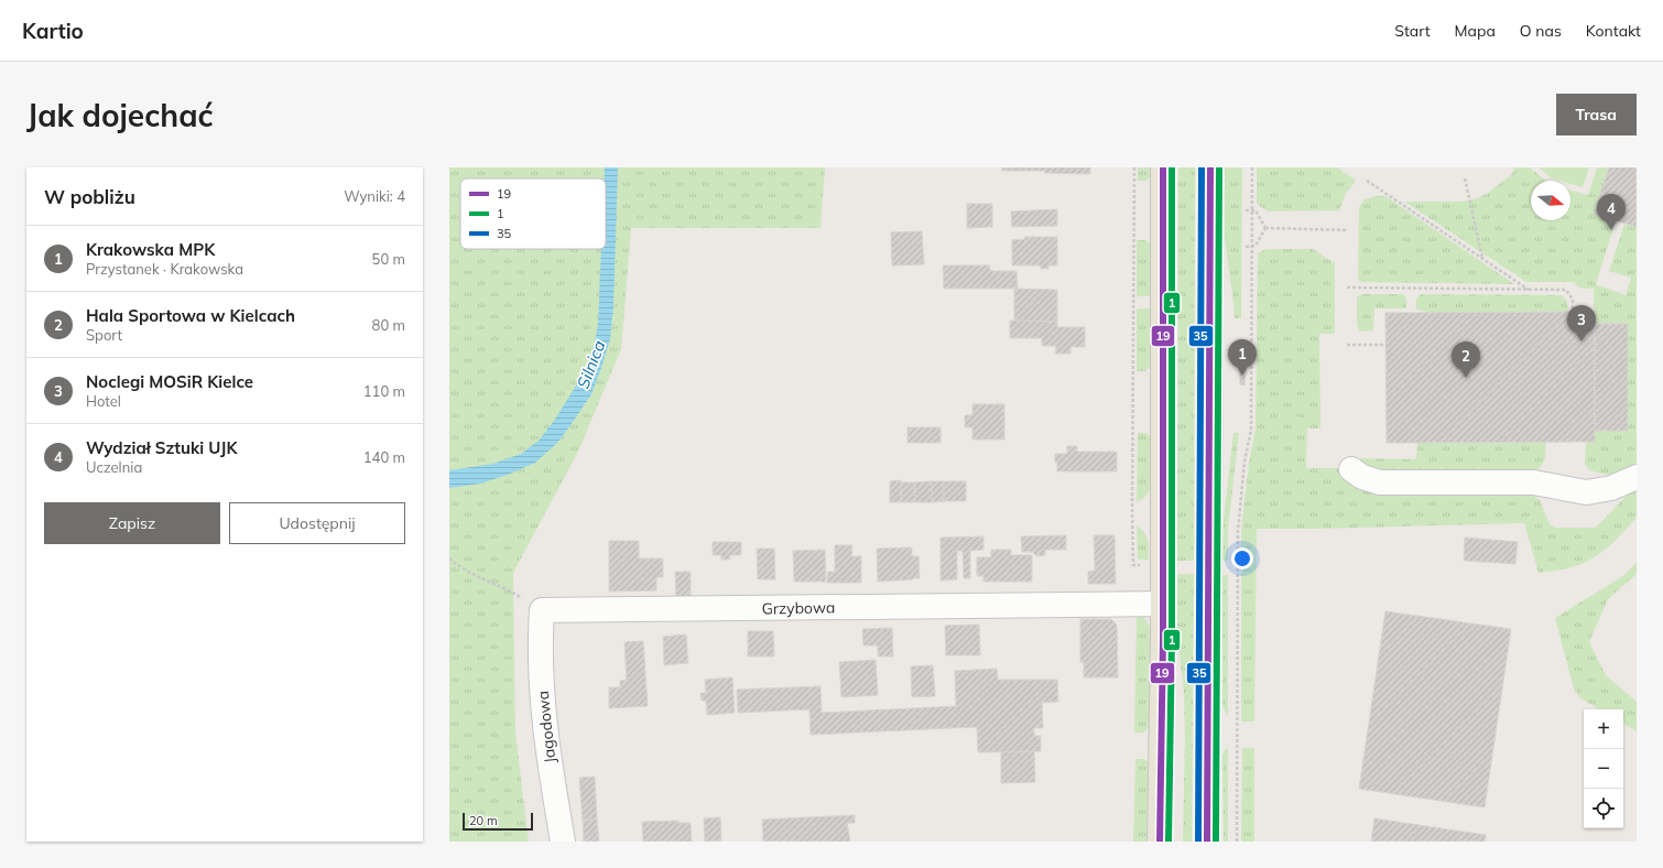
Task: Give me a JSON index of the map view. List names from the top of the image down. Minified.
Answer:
{"streets":{"street":["Grzybowa","Jagodowa"]},"crossings":[["Grzybowa","Jagodowa"]],"water":["Silnica"],"lines":["transit line 19","transit line 1","transit line 35"],"legend":["19","1","35"],"scale_bar":"20 m","north":"right","page":{"header":"Kartio","nav":["Start","Mapa","O nas","Kontakt"],"buttons":["Trasa",["Zapisz","Udostępnij"]],"title":"Jak dojechać","heading":["W pobliżu","Wyniki: 4"],"pins":["4","3","1","2"],"list":[{"mark":"1","name":"Krakowska MPK","note":"Przystanek · Krakowska","value":"50 m"},{"mark":"2","name":"Hala Sportowa w Kielcach","note":"Sport","value":"80 m"},{"mark":"3","name":"Noclegi MOSiR Kielce","note":"Hotel","value":"110 m"},{"mark":"4","name":"Wydział Sztuki UJK","note":"Uczelnia","value":"140 m"}],"map_buttons":["+","−"],"scale":"20 m"}}
